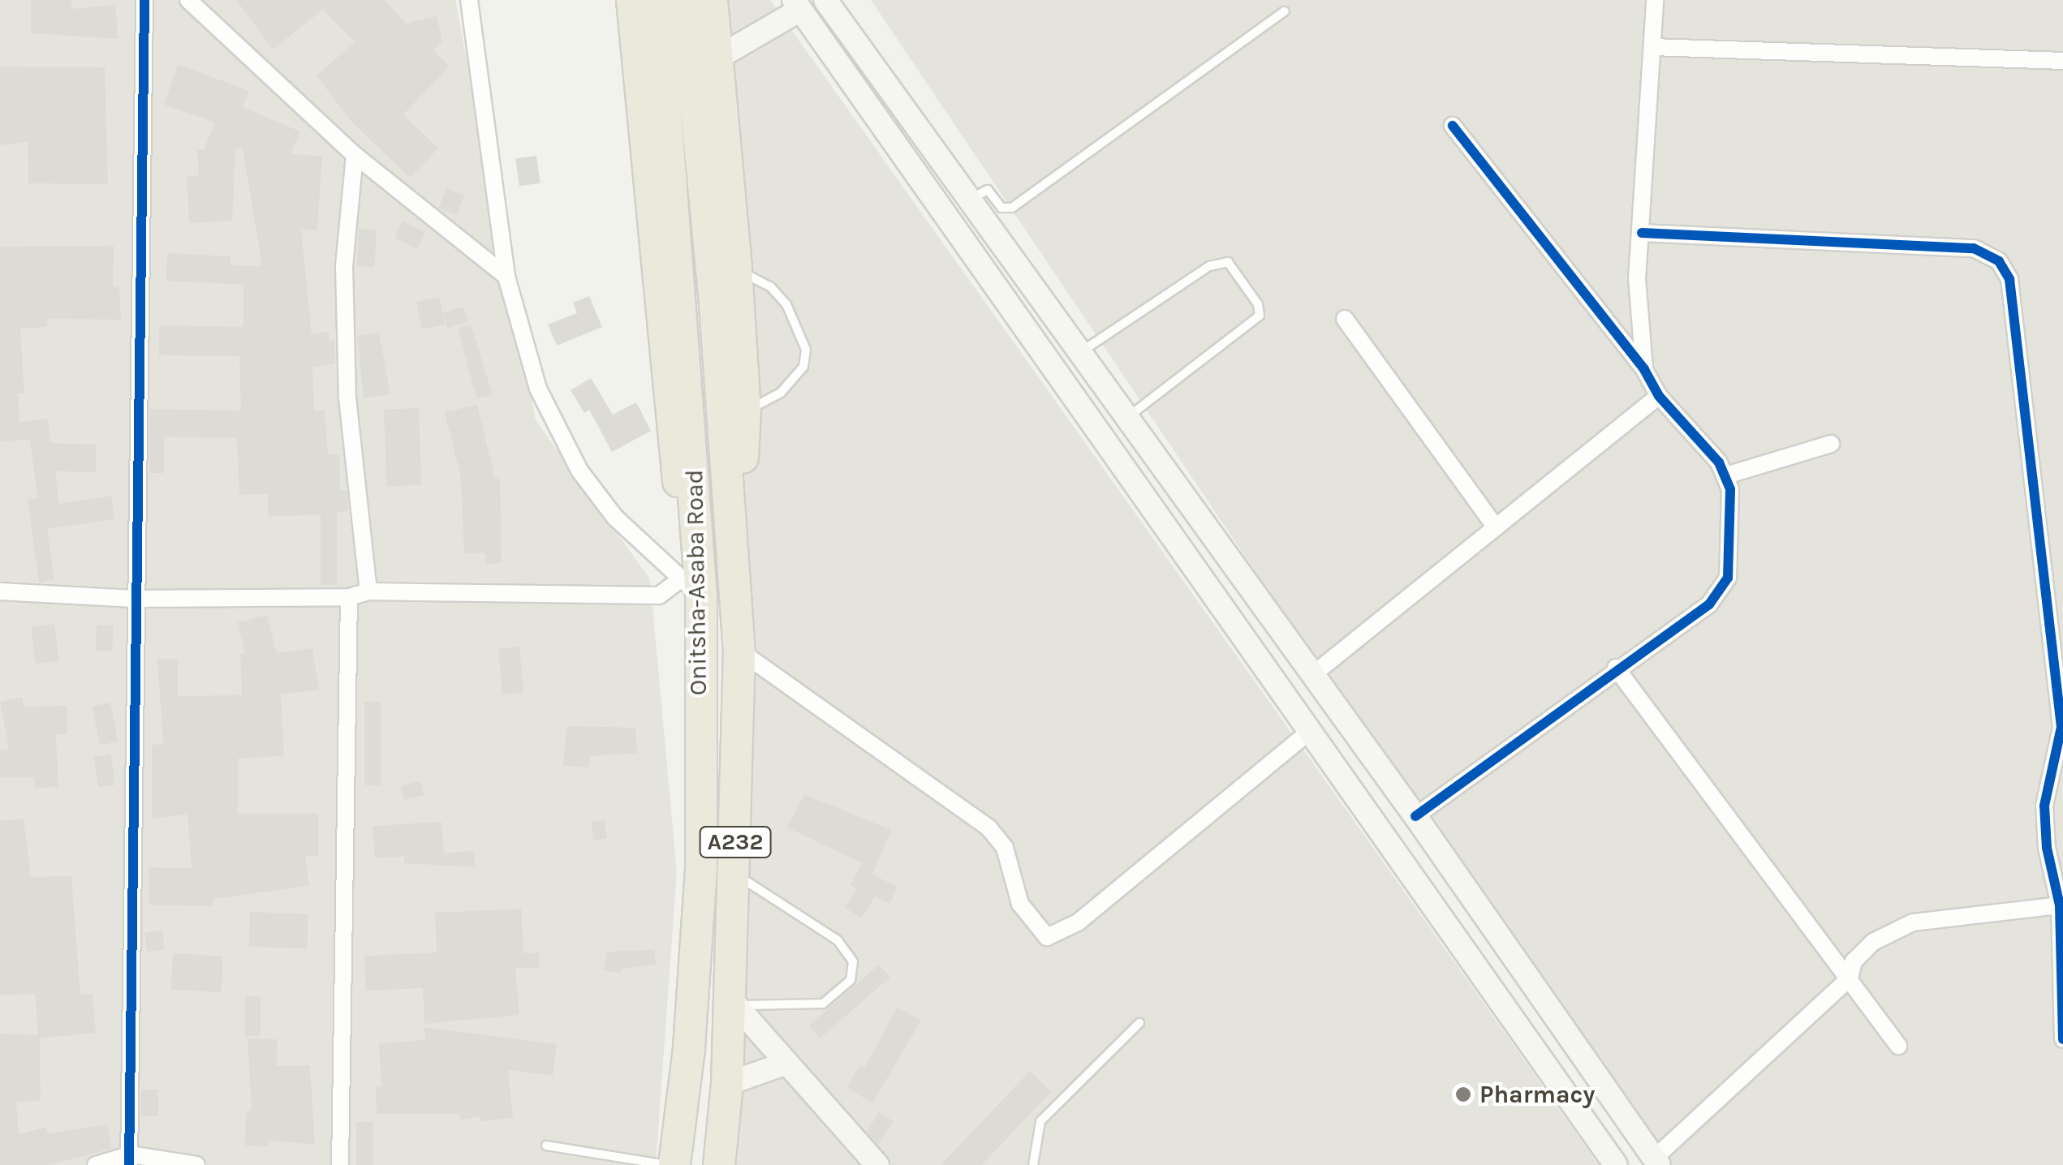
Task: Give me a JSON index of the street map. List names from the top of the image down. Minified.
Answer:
{"streets":{"highway":["Onitsha-Asaba Road","A232"]},"places":["Pharmacy"]}
